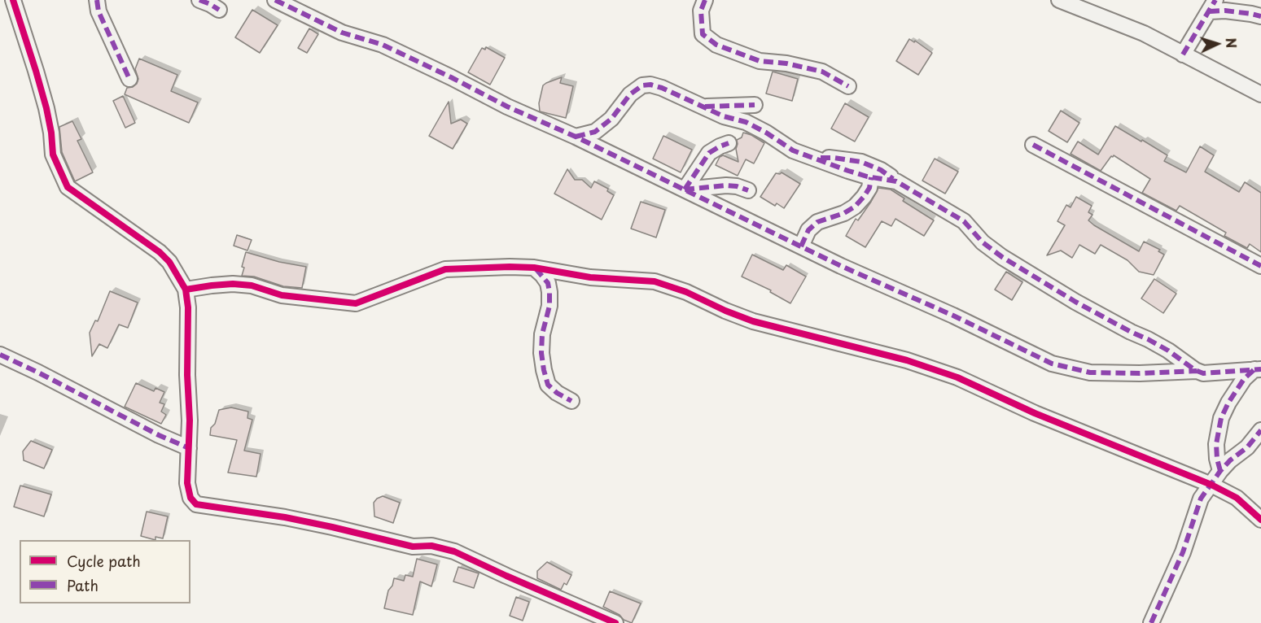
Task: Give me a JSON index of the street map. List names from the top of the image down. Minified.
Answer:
{"legend":["Cycle path","Path"],"north":"right"}
